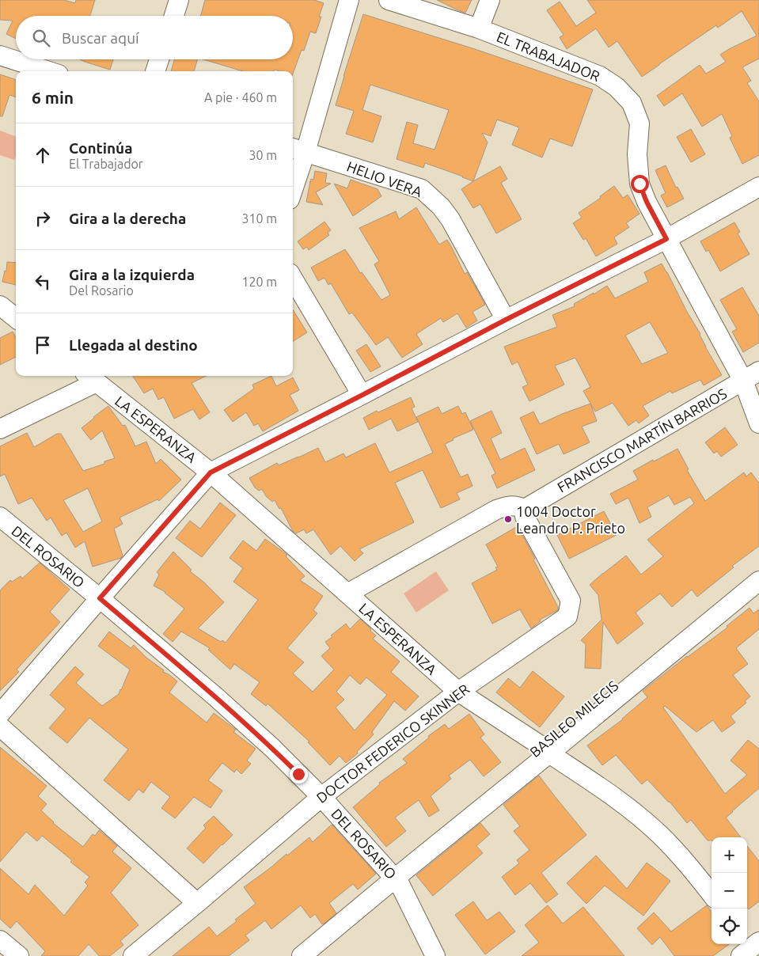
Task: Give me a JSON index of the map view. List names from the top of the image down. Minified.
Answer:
{"streets":{"street":["EL TRABAJADOR","HELIO VERA","LA ESPERANZA","FRANCISCO MARTÍN BARRIOS","DEL ROSARIO","BASILEO MILECIS","DOCTOR FEDERICO SKINNER"]},"crossings":[["EL TRABAJADOR","FRANCISCO MARTÍN BARRIOS"],["LA ESPERANZA","BASILEO MILECIS"],["LA ESPERANZA","DOCTOR FEDERICO SKINNER"],["FRANCISCO MARTÍN BARRIOS","DOCTOR FEDERICO SKINNER"],["DEL ROSARIO","BASILEO MILECIS"],["DEL ROSARIO","DOCTOR FEDERICO SKINNER"]],"places":["1004 Doctor Leandro P. Prieto"],"page":{"search":"Buscar aquí","heading":["6 min","A pie · 460 m"],"list":[["Continúa","El Trabajador","30 m"],["Gira a la derecha","310 m"],["Gira a la izquierda","Del Rosario","120 m"],"Llegada al destino"],"map_buttons":["+","−"]}}
